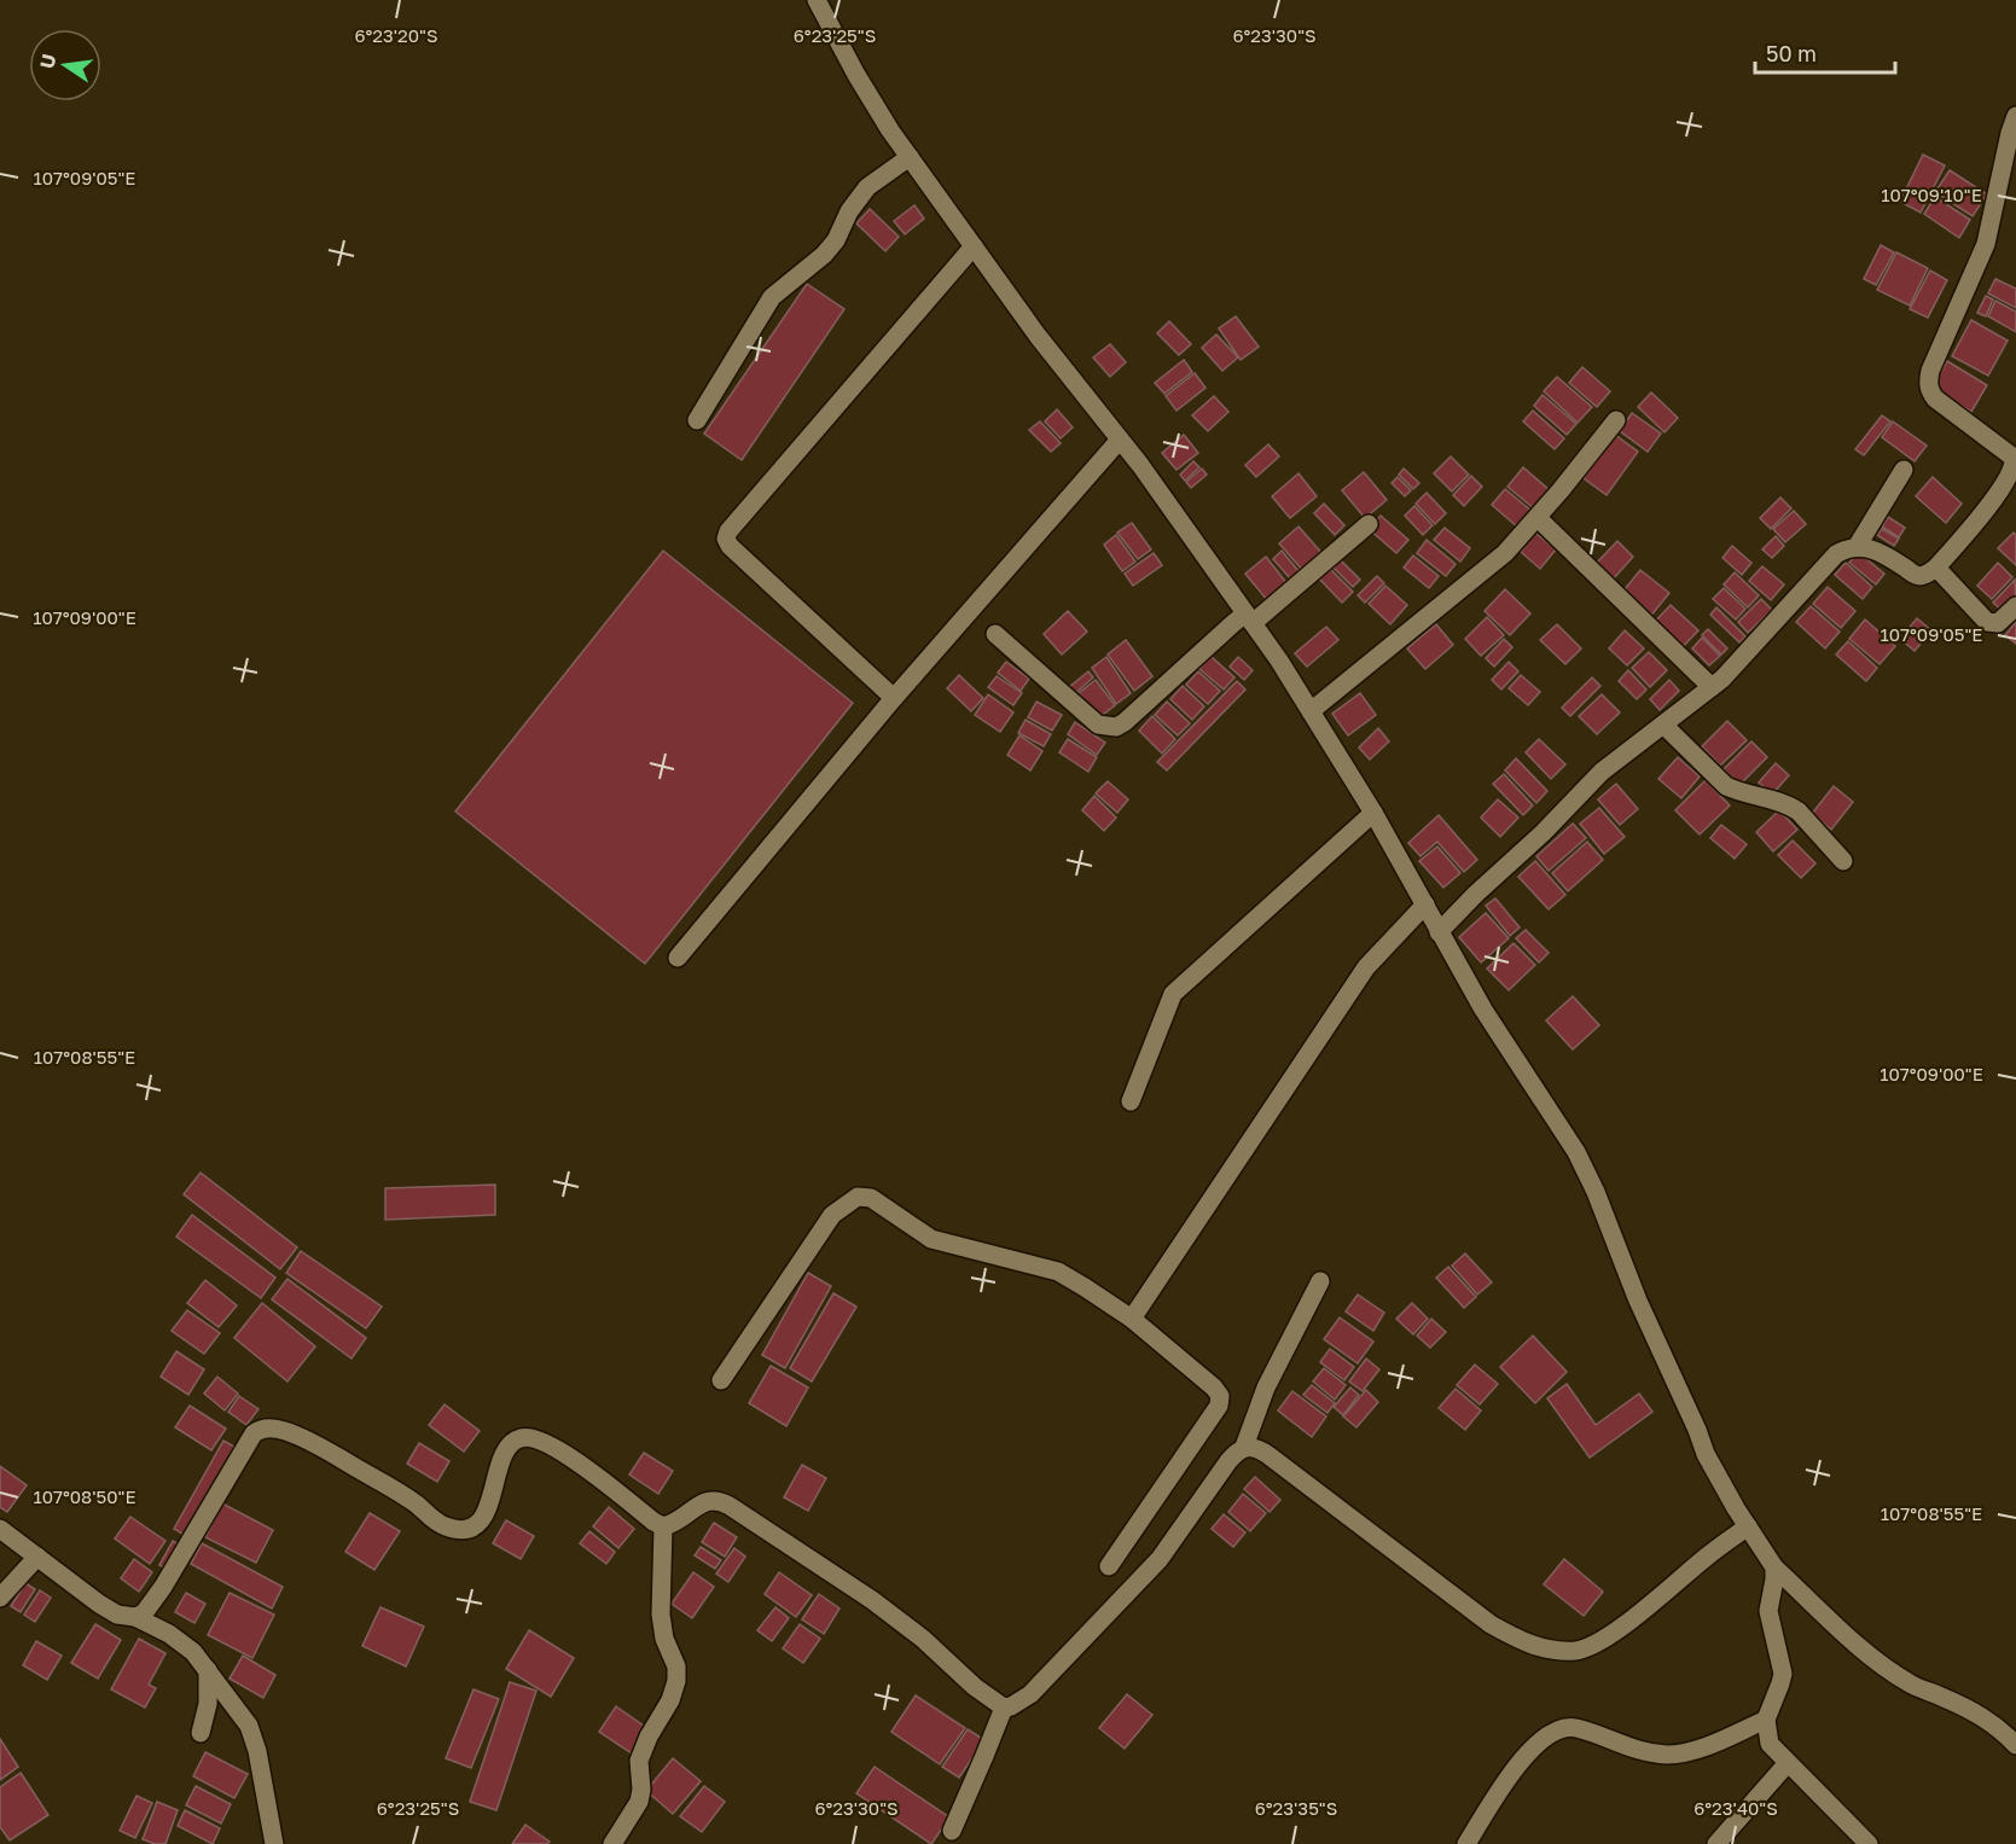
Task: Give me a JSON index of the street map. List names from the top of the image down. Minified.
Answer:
{"scale_bar":"50 m","north":"left","coordinates":["6°23'20\"S","6°23'25\"S","6°23'30\"S","107°09'05\"E","107°09'10\"E","107°09'00\"E","107°08'55\"E","107°08'50\"E","6°23'35\"S","6°23'40\"S"]}
